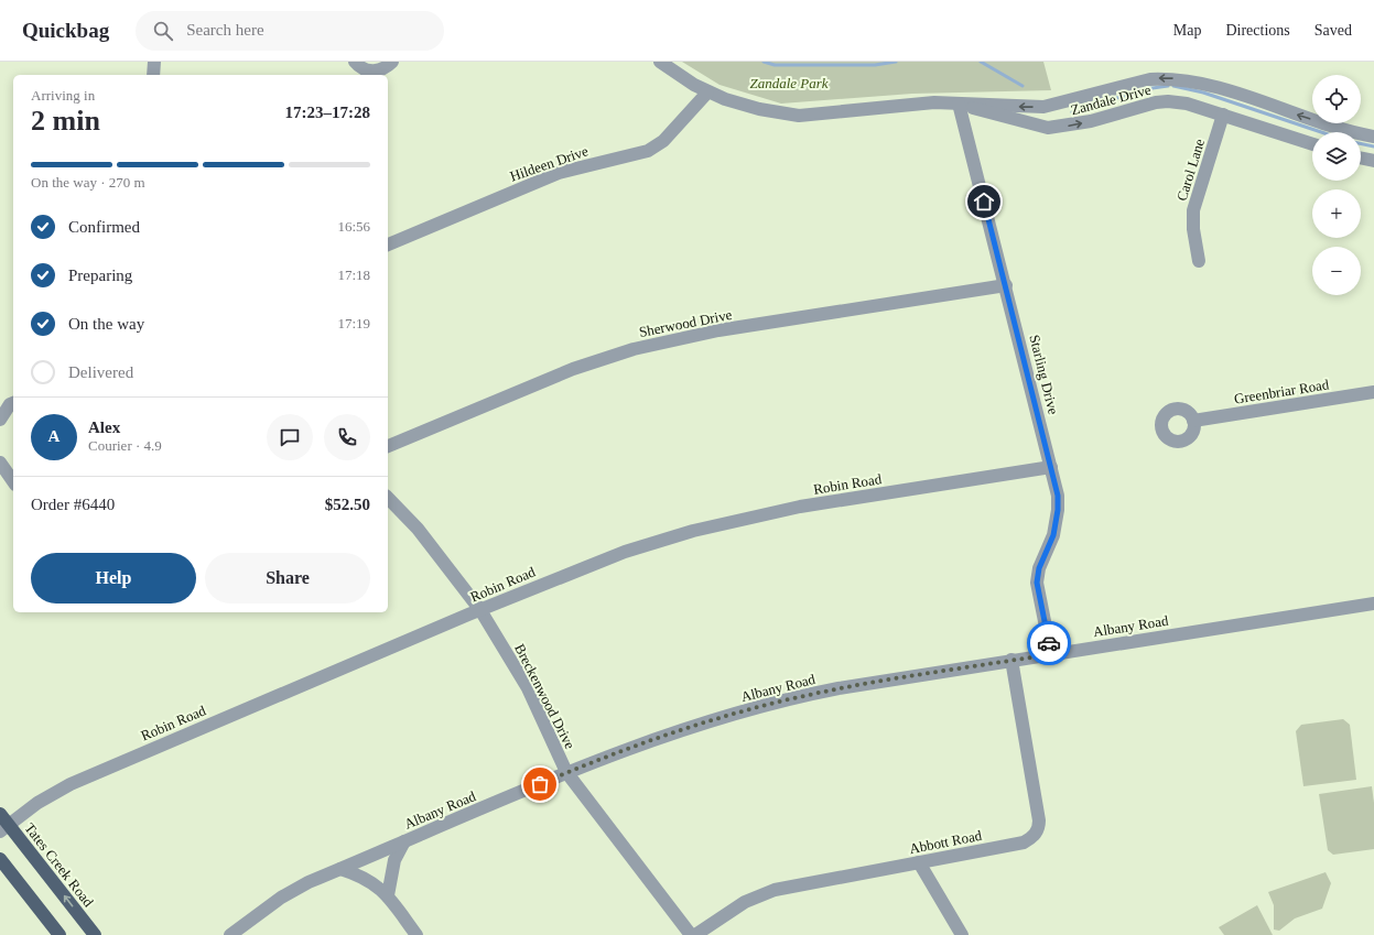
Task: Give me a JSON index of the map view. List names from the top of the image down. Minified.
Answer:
{"streets":{"main road":["Tates Creek Road"],"street":["Zandale Drive","Hildeen Drive","Carol Lane","Sherwood Drive","Starling Drive","Greenbriar Road","Robin Road","Albany Road","Breckenwood Drive","Abbott Road"]},"crossings":[["Zandale Drive","Hildeen Drive"],["Zandale Drive","Carol Lane"],["Zandale Drive","Starling Drive"],["Sherwood Drive","Starling Drive"],["Starling Drive","Robin Road"],["Starling Drive","Albany Road"],["Robin Road","Breckenwood Drive"],["Robin Road","Tates Creek Road"],["Albany Road","Breckenwood Drive"],["Albany Road","Abbott Road"]],"parks":["Zandale Park"],"page":{"header":"Quickbag","search":"Search here","nav":["Map","Directions","Saved"],"map_buttons":["+","−"],"heading":["2 min","Arriving in","17:23–17:28"],"panel":["Alex","Courier · 4.9","Order #6440","$52.50"],"bar":"On the way · 270 m","list":[["Confirmed","16:56"],["Preparing","17:18"],["On the way","17:19"],"Delivered"],"round":"A","buttons":["Help","Share"]}}
